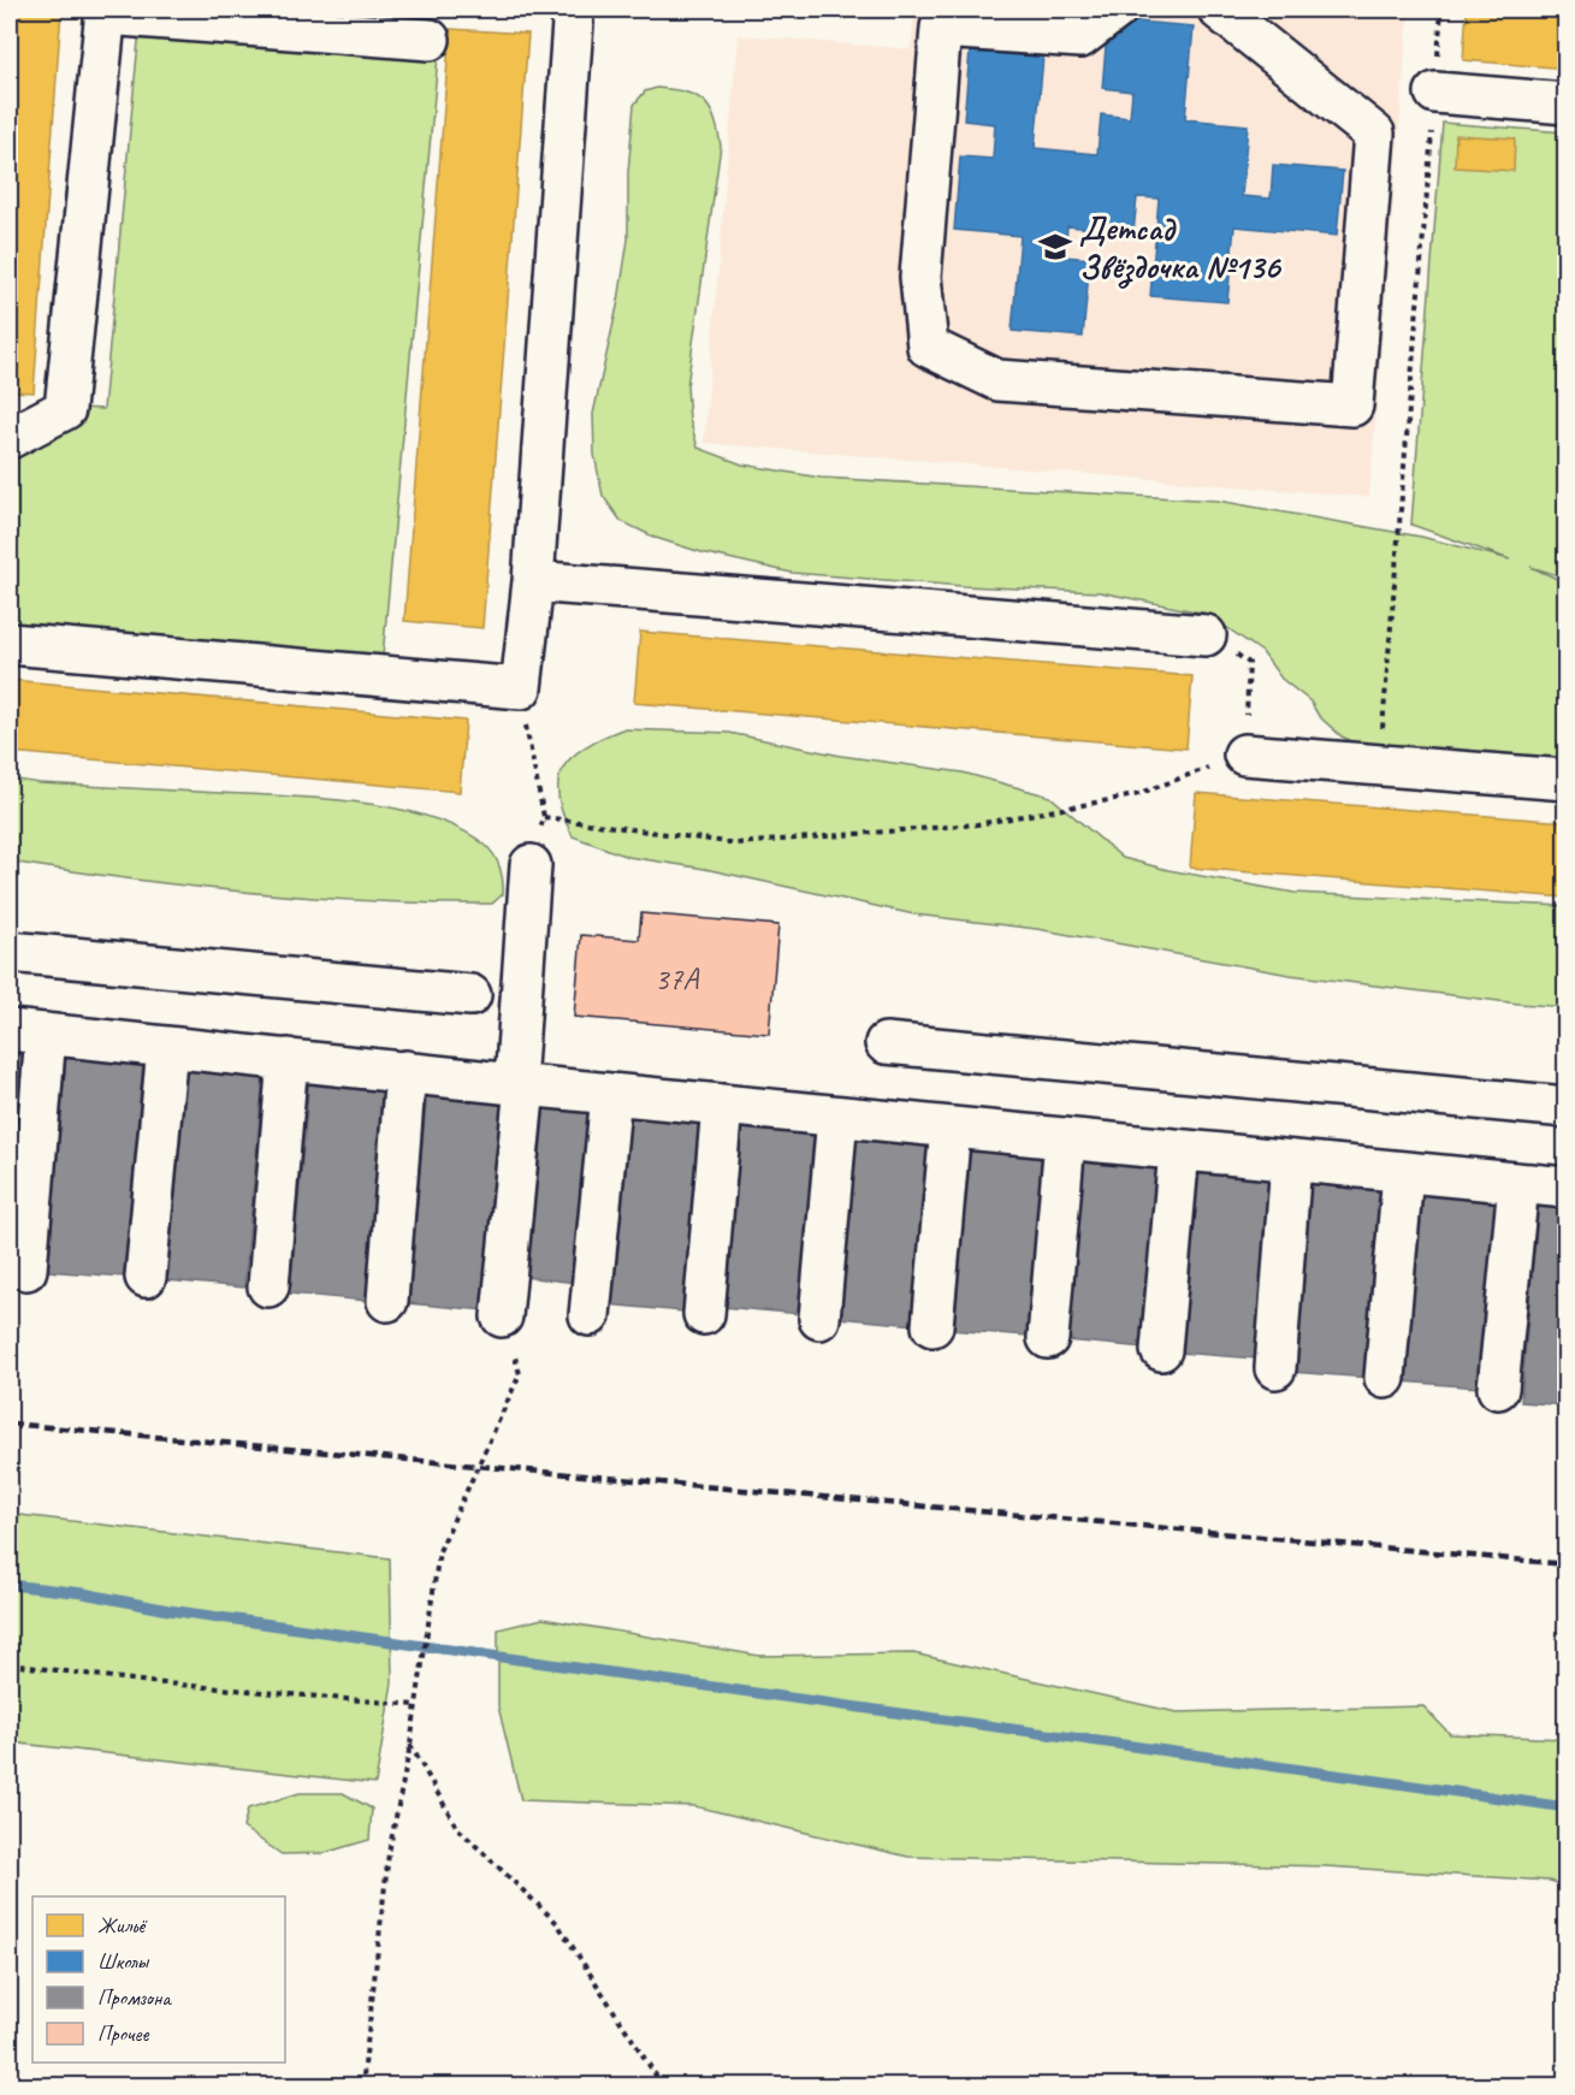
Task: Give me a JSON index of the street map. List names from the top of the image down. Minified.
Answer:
{"places":{"school or university":["Детсад Звёздочка №136"]},"house_numbers":["37А"],"legend":["Жильё","Школы","Промзона","Прочее"]}
